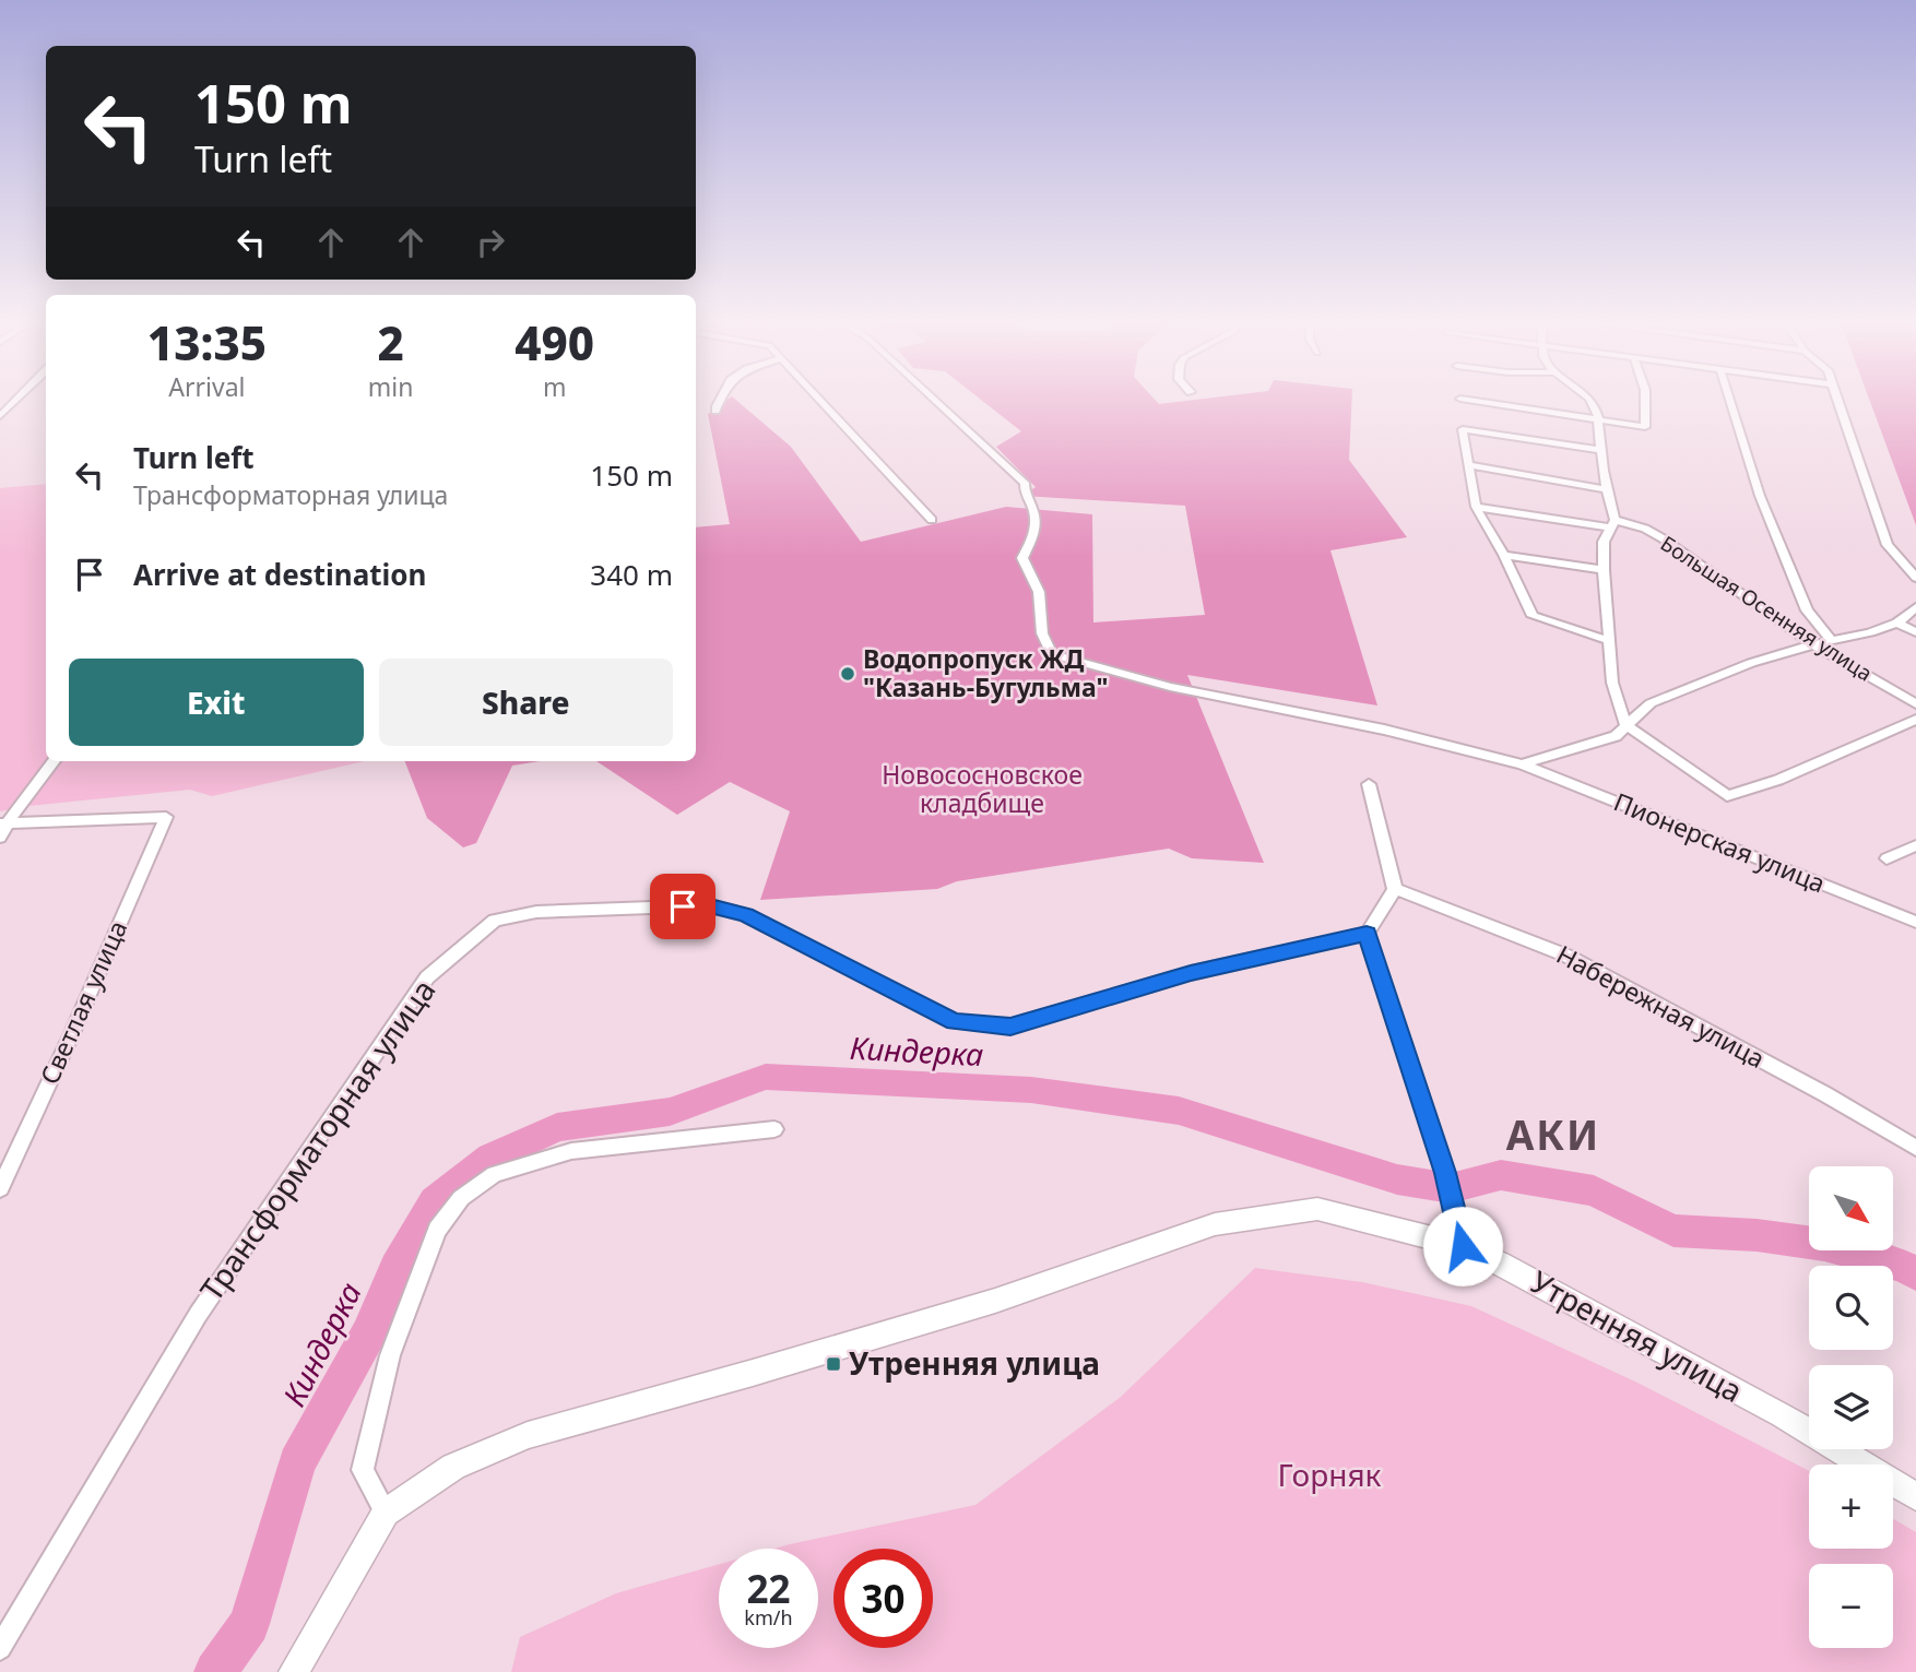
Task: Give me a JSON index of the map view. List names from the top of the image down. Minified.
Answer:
{"streets":{"street":["Большая Осенняя улица","Пионерская улица","Светлая улица","Набережная улица","Трансформаторная улица","Утренняя улица"]},"districts":["АКИ"],"water":["Киндерка"],"parks":["Новососновское кладбище","Горняк"],"places":{"other":["Водопропуск ЖД \"Казань-Бугульма\""],"transit":["Утренняя улица"]},"north":"bottom right","page":{"turn":["150 m","Turn left"],"eta":["13:35","Arrival","2","min","490","m"],"list":[{"name":"Turn left","note":"Трансформаторная улица","value":"150 m"},{"name":"Arrive at destination","value":"340 m"}],"buttons":["Exit","Share"],"map_buttons":["+","−"],"speed":"22 km/h","limit":"30"}}
